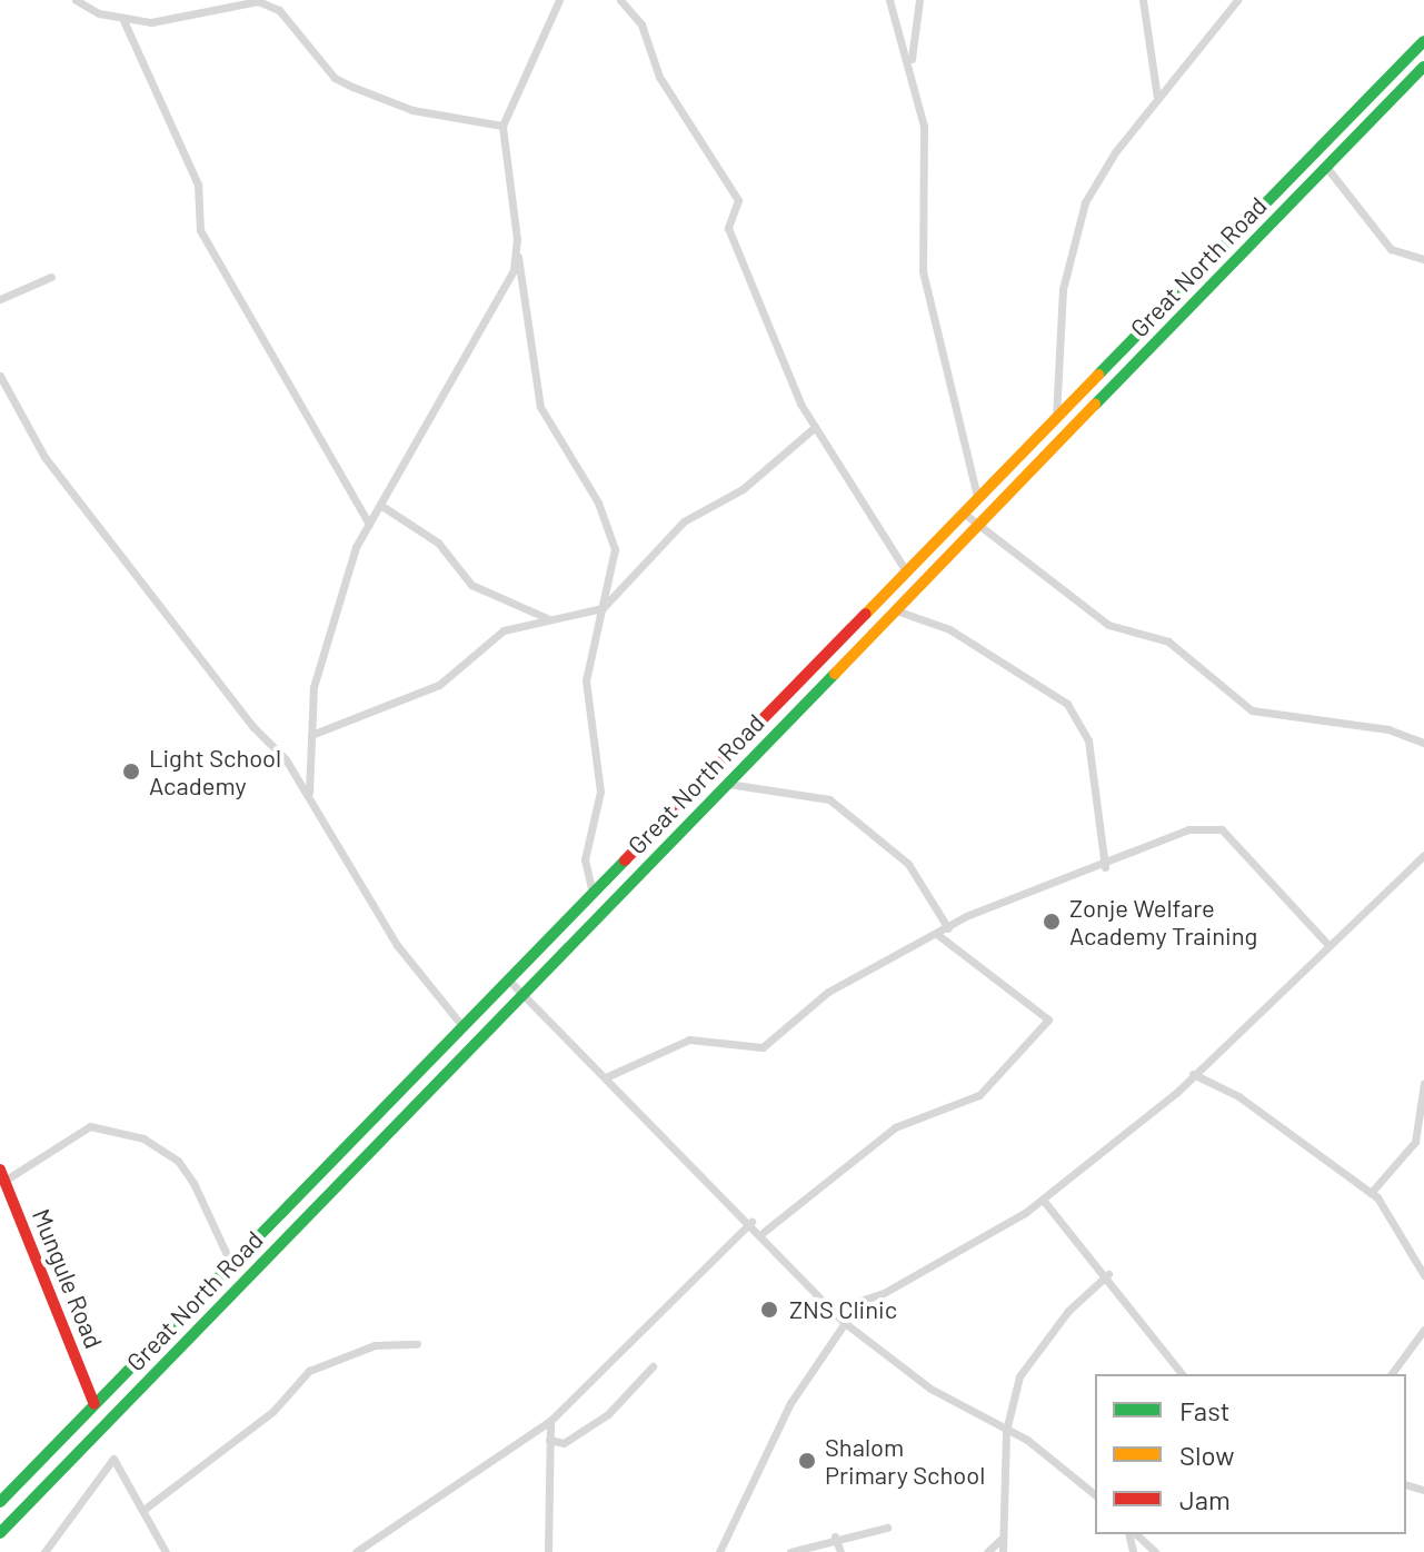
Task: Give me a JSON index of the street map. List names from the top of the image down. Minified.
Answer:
{"streets":{"main road":["Great North Road","Mungule Road"]},"crossings":[["Great North Road","Mungule Road"]],"places":["Light School Academy","Zonje Welfare Academy Training","ZNS Clinic","Shalom Primary School"],"legend":["Fast","Slow","Jam"]}
